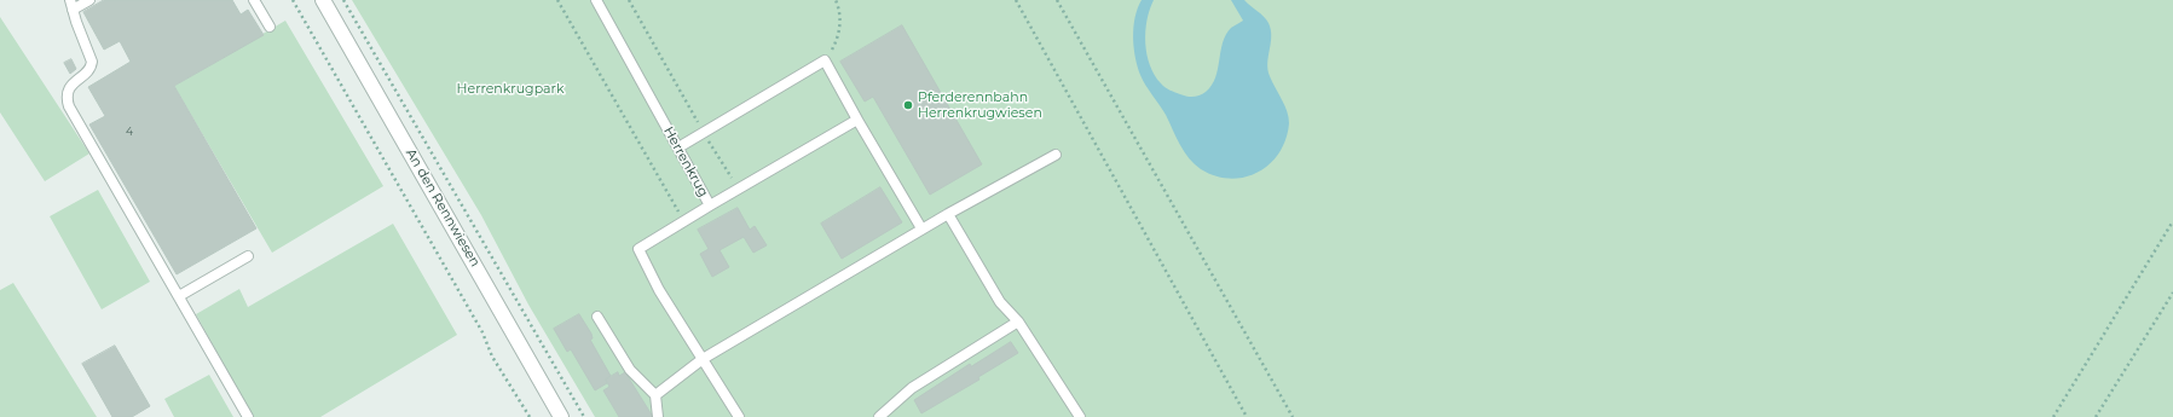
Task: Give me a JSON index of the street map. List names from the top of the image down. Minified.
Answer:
{"streets":{"street":["An den Rennwiesen"],"lane":["Herrenkrug"]},"parks":["Herrenkrugpark"],"places":["Pferderennbahn Herrenkrugwiesen"],"house_numbers":["4"]}
